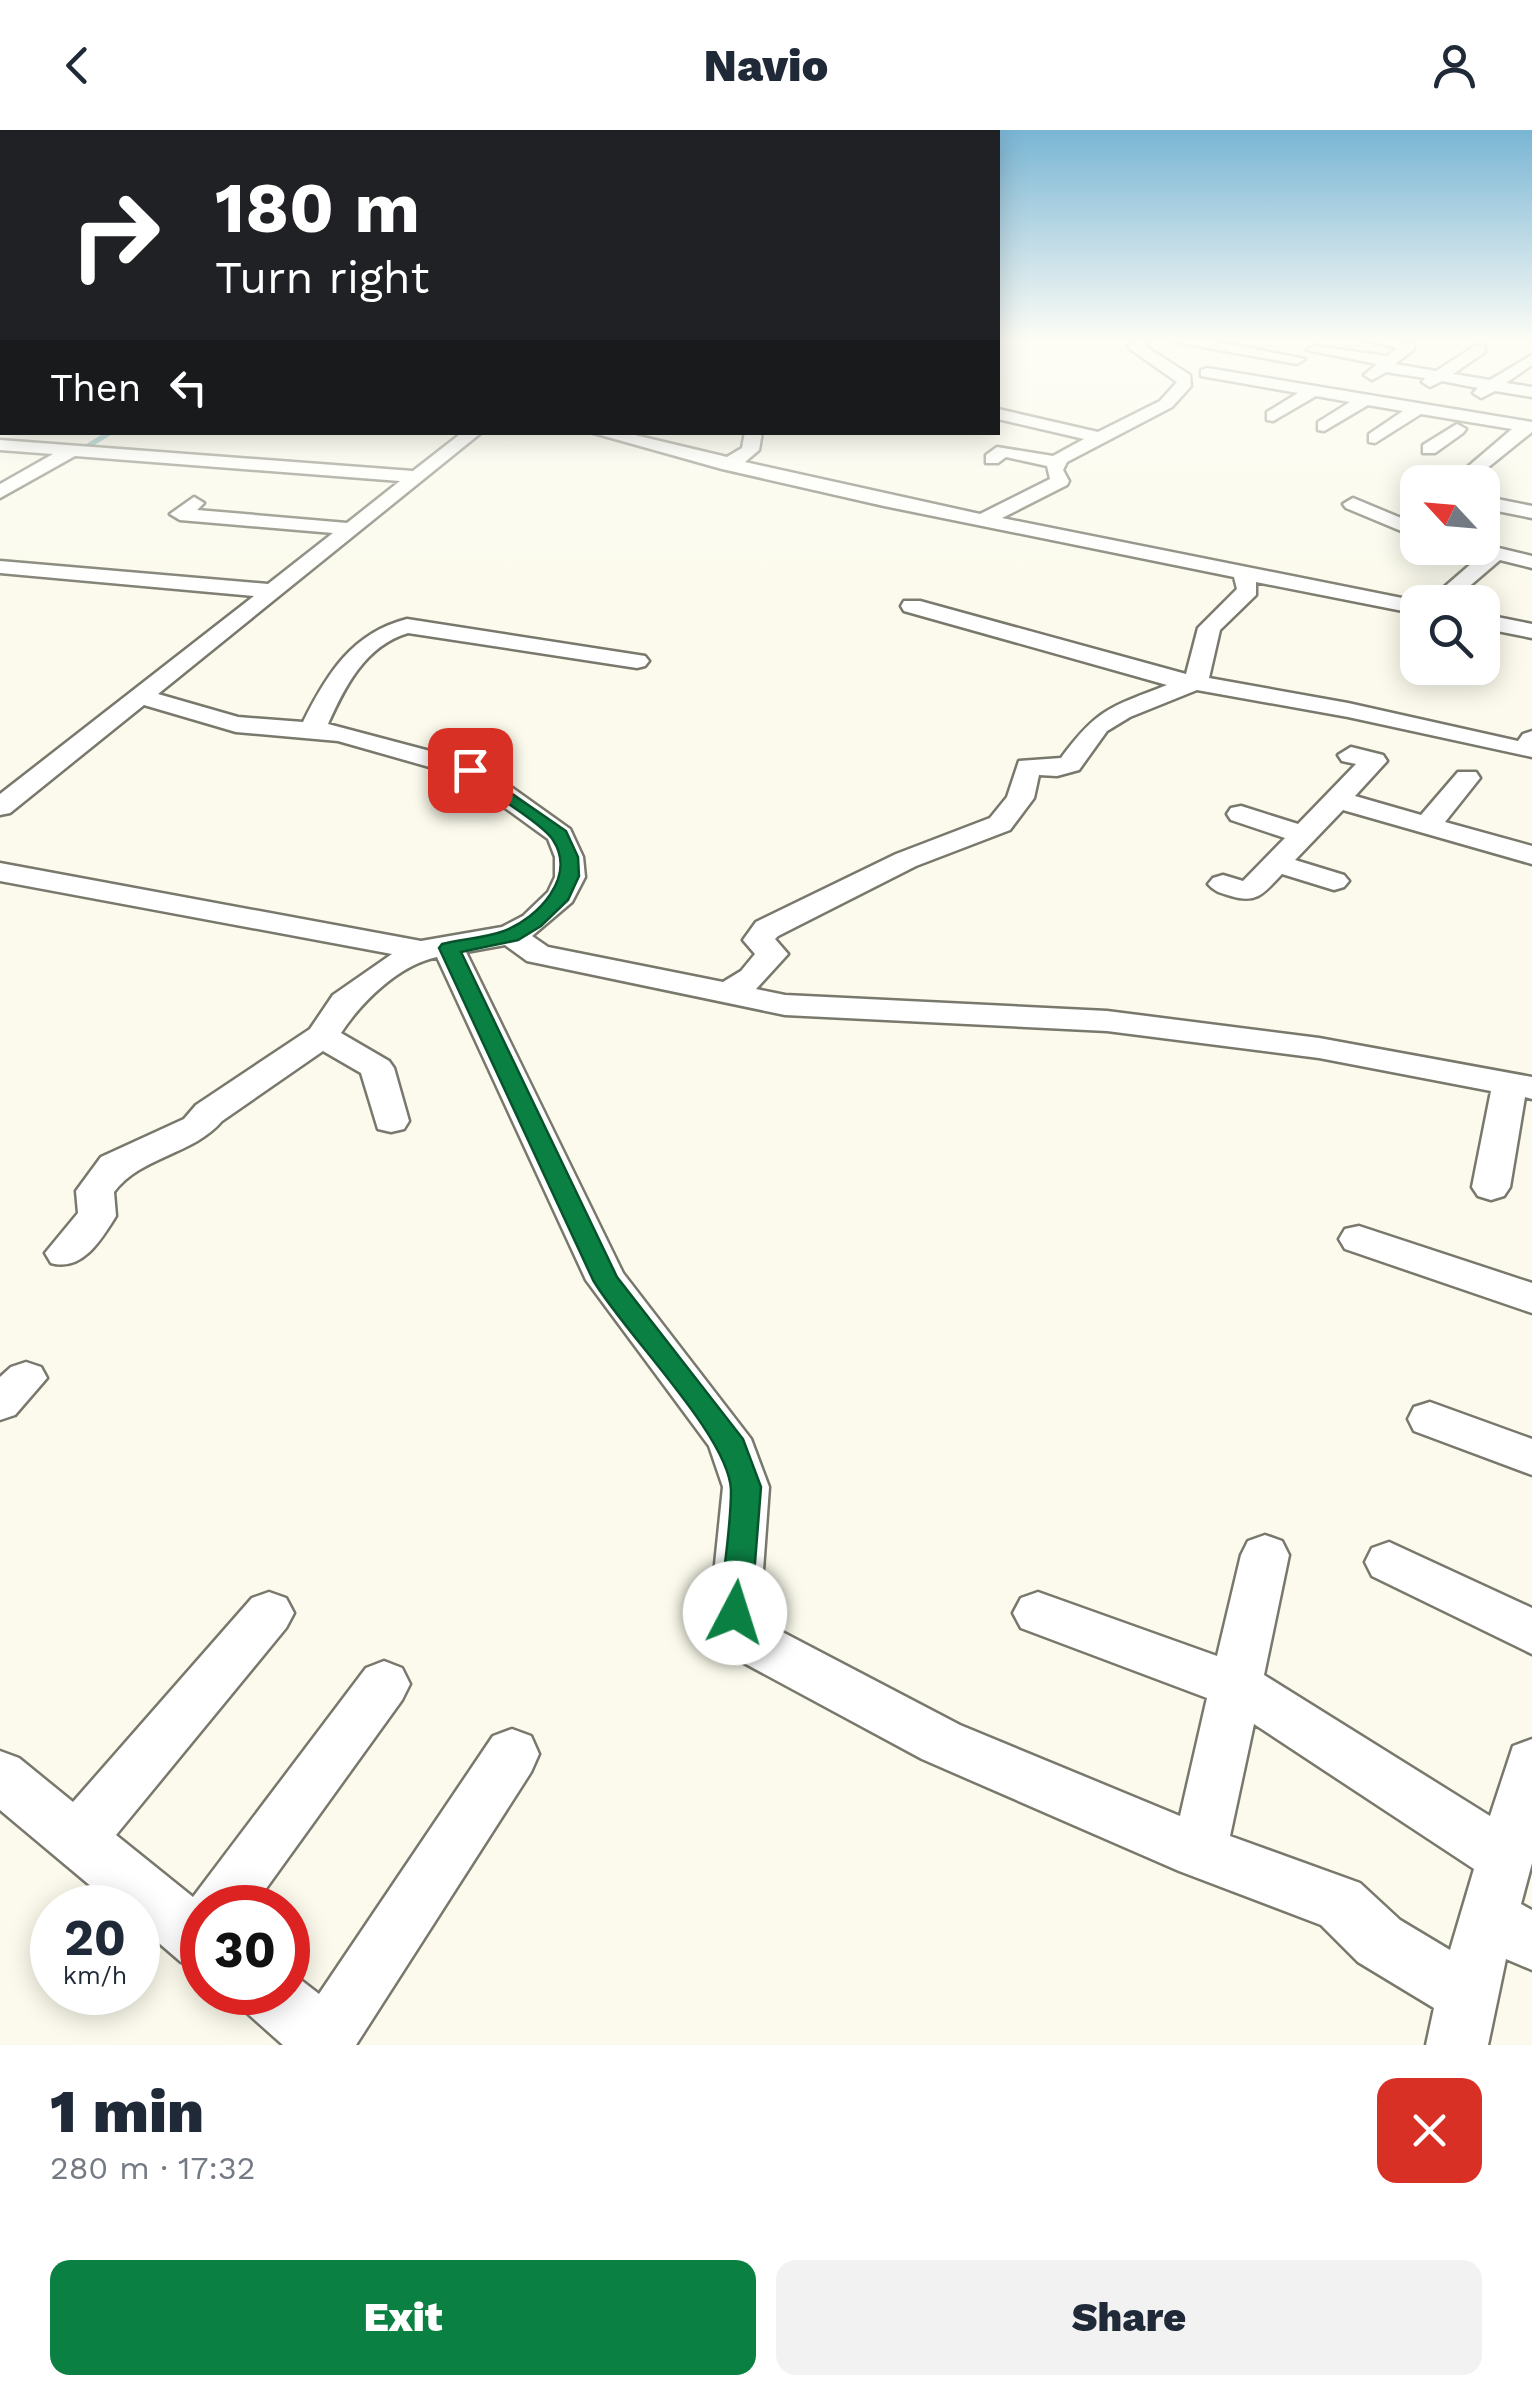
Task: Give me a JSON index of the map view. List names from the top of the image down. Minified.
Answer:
{"north":"top left","page":{"header":"Navio","turn":["180 m","Turn right"],"then":"Then","speed":"20 km/h","limit":"30","heading":["1 min","280 m · 17:32"],"buttons":["Exit","Share"]}}
